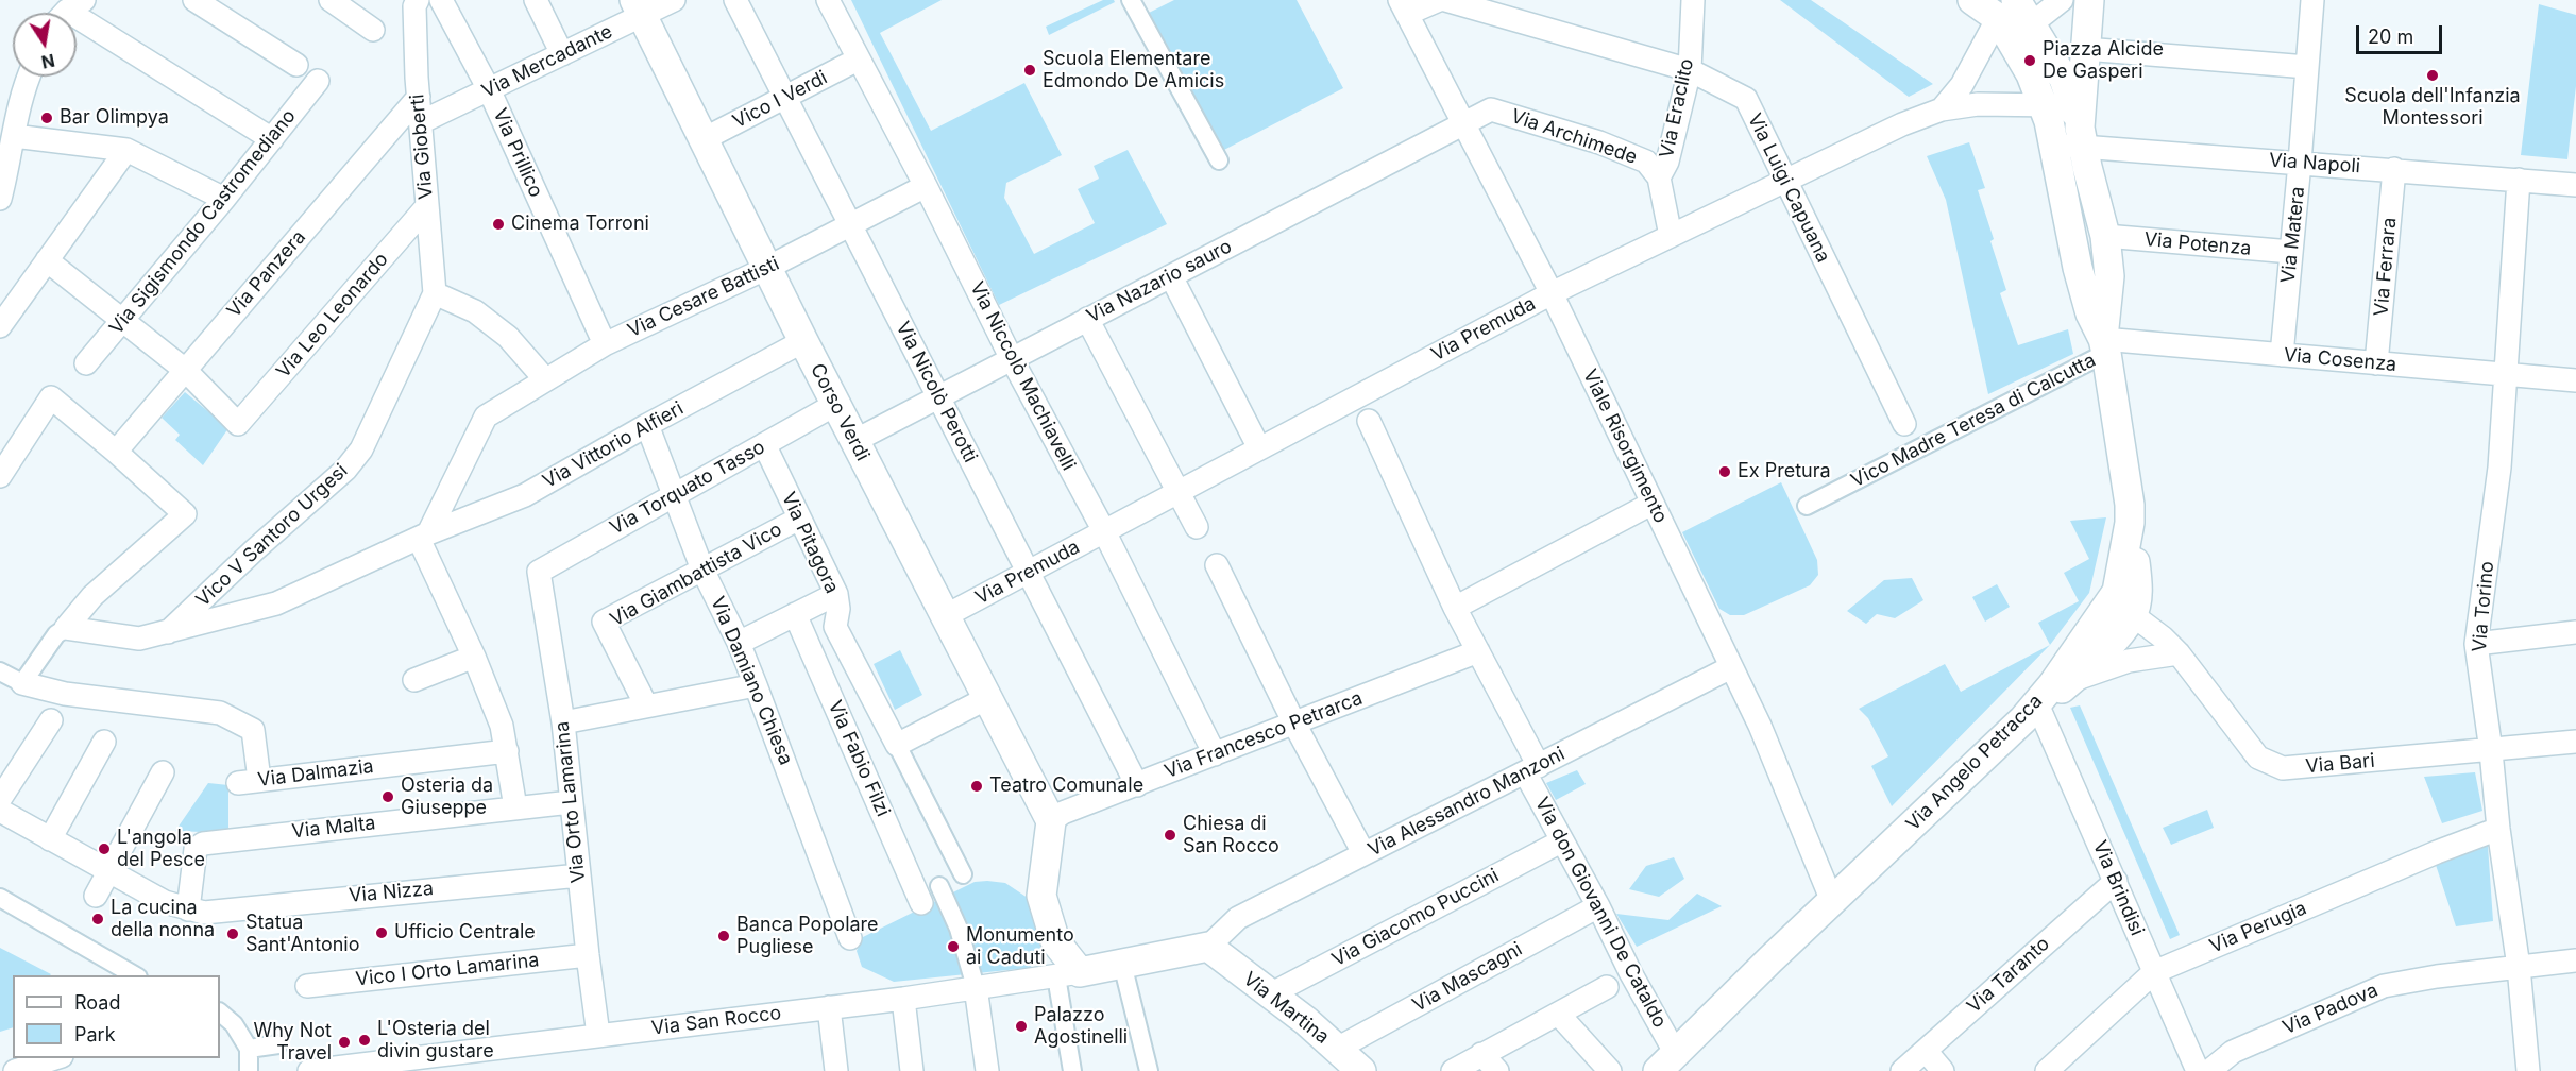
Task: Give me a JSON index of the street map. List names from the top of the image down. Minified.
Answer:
{"streets":{"street":["Via Mercadante","Vico I Verdi","Via Eraclito","Via Archimede","Via Gioberti","Via Prillico","Via Napoli","Via Luigi Capuana","Via Sigismondo Castromediano","Via Matera","Via Potenza","Via Ferrara","Via Panzera","Via Nazario sauro","Via Cesare Battisti","Via Leo Leonardo","Via Premuda","Via Cosenza","Via Niccolò Machiavelli","Via Nicolò Perotti","Corso Verdi","Vico Madre Teresa di Calcutta","Via Vittorio Alfieri","Viale Risorgimento","Via Torquato Tasso","Vico V Santoro Urgesi","Via Pitagora","Via Giambattista Vico","Via Torino","Via Damiano Chiesa","Via Francesco Petrarca","Via Fabio Filzi","Via Angelo Petracca","Via Bari","Via Dalmazia","Via Orto Lamarina","Via Alessandro Manzoni","Via Malta","Via Brindisi","Via Nizza","Via don Giovanni De Cataldo","Via Giacomo Puccini","Via Perugia","Vico I Orto Lamarina","Via Taranto","Via Mascagni","Via Martina","Via Padova","Via San Rocco"]},"crossings":[["Via Mercadante","Via Gioberti"],["Via Mercadante","Via Prillico"],["Via Mercadante","Corso Verdi"],["Vico I Verdi","Via Niccolò Machiavelli"],["Vico I Verdi","Via Nicolò Perotti"],["Vico I Verdi","Corso Verdi"],["Via Eraclito","Via Archimede"],["Via Eraclito","Via Luigi Capuana"],["Via Archimede","Via Nazario sauro"],["Via Archimede","Via Premuda"],["Via Archimede","Viale Risorgimento"],["Via Gioberti","Via Panzera"],["Via Gioberti","Via Leo Leonardo"],["Via Gioberti","Vico V Santoro Urgesi"],["Via Prillico","Via Cesare Battisti"],["Via Napoli","Via Matera"],["Via Napoli","Via Ferrara"],["Via Napoli","Via Premuda"],["Via Napoli","Via Torino"],["Via Luigi Capuana","Via Premuda"],["Via Matera","Via Potenza"],["Via Matera","Via Cosenza"],["Via Ferrara","Via Cosenza"],["Via Panzera","Via Leo Leonardo"],["Via Nazario sauro","Via Niccolò Machiavelli"],["Via Nazario sauro","Via Nicolò Perotti"],["Via Nazario sauro","Corso Verdi"],["Via Nazario sauro","Viale Risorgimento"],["Via Cesare Battisti","Via Niccolò Machiavelli"],["Via Cesare Battisti","Via Nicolò Perotti"],["Via Cesare Battisti","Corso Verdi"],["Via Cesare Battisti","Via Vittorio Alfieri"],["Via Premuda","Via Niccolò Machiavelli"],["Via Premuda","Via Nicolò Perotti"],["Via Premuda","Corso Verdi"],["Via Premuda","Viale Risorgimento"],["Via Cosenza","Vico Madre Teresa di Calcutta"],["Via Cosenza","Via Torino"],["Via Cosenza","Via Angelo Petracca"],["Via Niccolò Machiavelli","Via Francesco Petrarca"],["Via Nicolò Perotti","Via Francesco Petrarca"],["Corso Verdi","Via Vittorio Alfieri"],["Corso Verdi","Via Torquato Tasso"],["Corso Verdi","Via Francesco Petrarca"],["Vico Madre Teresa di Calcutta","Via Angelo Petracca"],["Via Vittorio Alfieri","Vico V Santoro Urgesi"],["Via Vittorio Alfieri","Via Damiano Chiesa"],["Viale Risorgimento","Via Angelo Petracca"],["Viale Risorgimento","Via Alessandro Manzoni"],["Via Torquato Tasso","Via Pitagora"],["Via Torquato Tasso","Via Damiano Chiesa"],["Via Torquato Tasso","Via Orto Lamarina"],["Via Pitagora","Via Giambattista Vico"],["Via Giambattista Vico","Via Damiano Chiesa"],["Via Torino","Via Bari"],["Via Torino","Via Perugia"],["Via Torino","Via Padova"],["Via Francesco Petrarca","Via don Giovanni De Cataldo"],["Via Angelo Petracca","Via Bari"],["Via Angelo Petracca","Via Brindisi"],["Via Angelo Petracca","Via don Giovanni De Cataldo"],["Via Orto Lamarina","Via Malta"],["Via Orto Lamarina","Via Nizza"],["Via Orto Lamarina","Vico I Orto Lamarina"],["Via Orto Lamarina","Via San Rocco"],["Via Alessandro Manzoni","Via don Giovanni De Cataldo"],["Via Alessandro Manzoni","Via Martina"],["Via Alessandro Manzoni","Via San Rocco"],["Via Malta","Via Nizza"],["Via Brindisi","Via Perugia"],["Via Brindisi","Via Taranto"],["Via don Giovanni De Cataldo","Via Giacomo Puccini"],["Via don Giovanni De Cataldo","Via Mascagni"],["Via Giacomo Puccini","Via Martina"],["Via Mascagni","Via Martina"],["Via Martina","Via San Rocco"]],"places":["Piazza Alcide De Gasperi","Scuola Elementare Edmondo De Amicis","Scuola dell'Infanzia Montessori","Bar Olimpya","Cinema Torroni","Ex Pretura","Teatro Comunale","Osteria da Giuseppe","Chiesa di San Rocco","L'angola del Pesce","La cucina della nonna","Ufficio Centrale","Statua Sant'Antonio","Banca Popolare Pugliese","Monumento ai Caduti","Palazzo Agostinelli","L'Osteria del divin gustare","Why Not Travel"],"legend":["Road","Park"],"scale_bar":"20 m","north":"bottom"}
